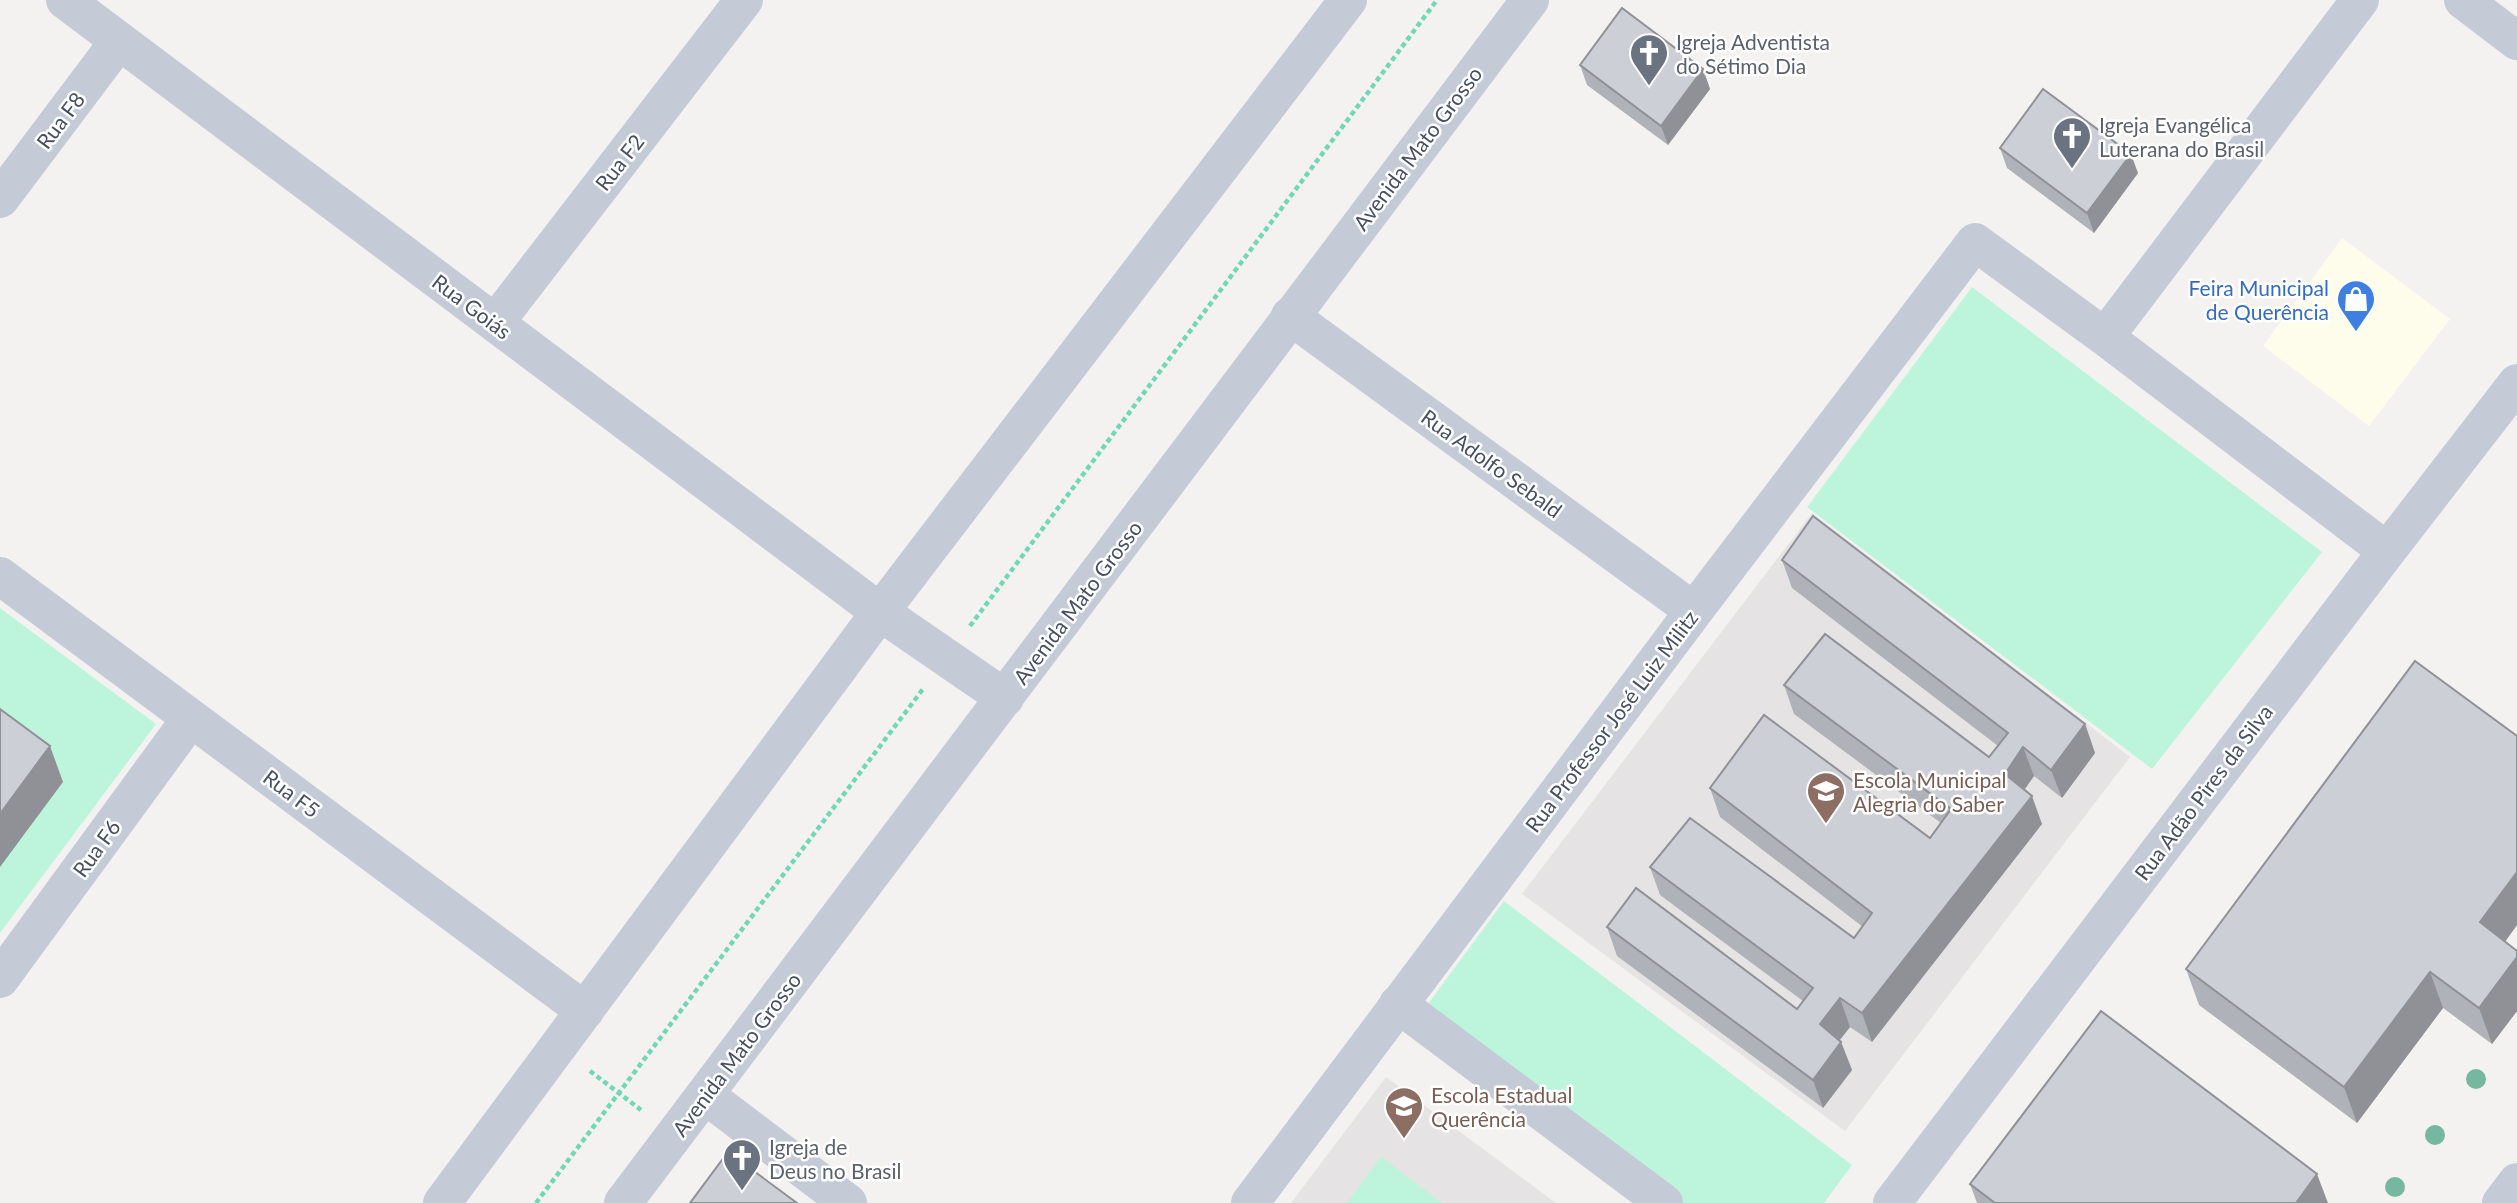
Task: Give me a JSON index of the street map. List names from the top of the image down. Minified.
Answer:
{"streets":{"street":["Rua F8","Avenida Mato Grosso","Rua F2","Rua Goiás","Rua Adolfo Sebald","Rua Professor José Luiz Militz","Rua Adão Pires da Silva","Rua F5","Rua F6"]},"crossings":[["Rua F8","Rua Goiás"],["Avenida Mato Grosso","Rua Goiás"],["Avenida Mato Grosso","Rua Adolfo Sebald"],["Rua F2","Rua Goiás"],["Rua Adolfo Sebald","Rua Professor José Luiz Militz"],["Rua F5","Rua F6"]],"places":{"church":["Igreja Adventista do Sétimo Dia","Igreja Evangélica Luterana do Brasil","Igreja de Deus no Brasil"],"shop":["Feira Municipal de Querência"],"school or university":["Escola Municipal Alegria do Saber","Escola Estadual Querência"]}}
